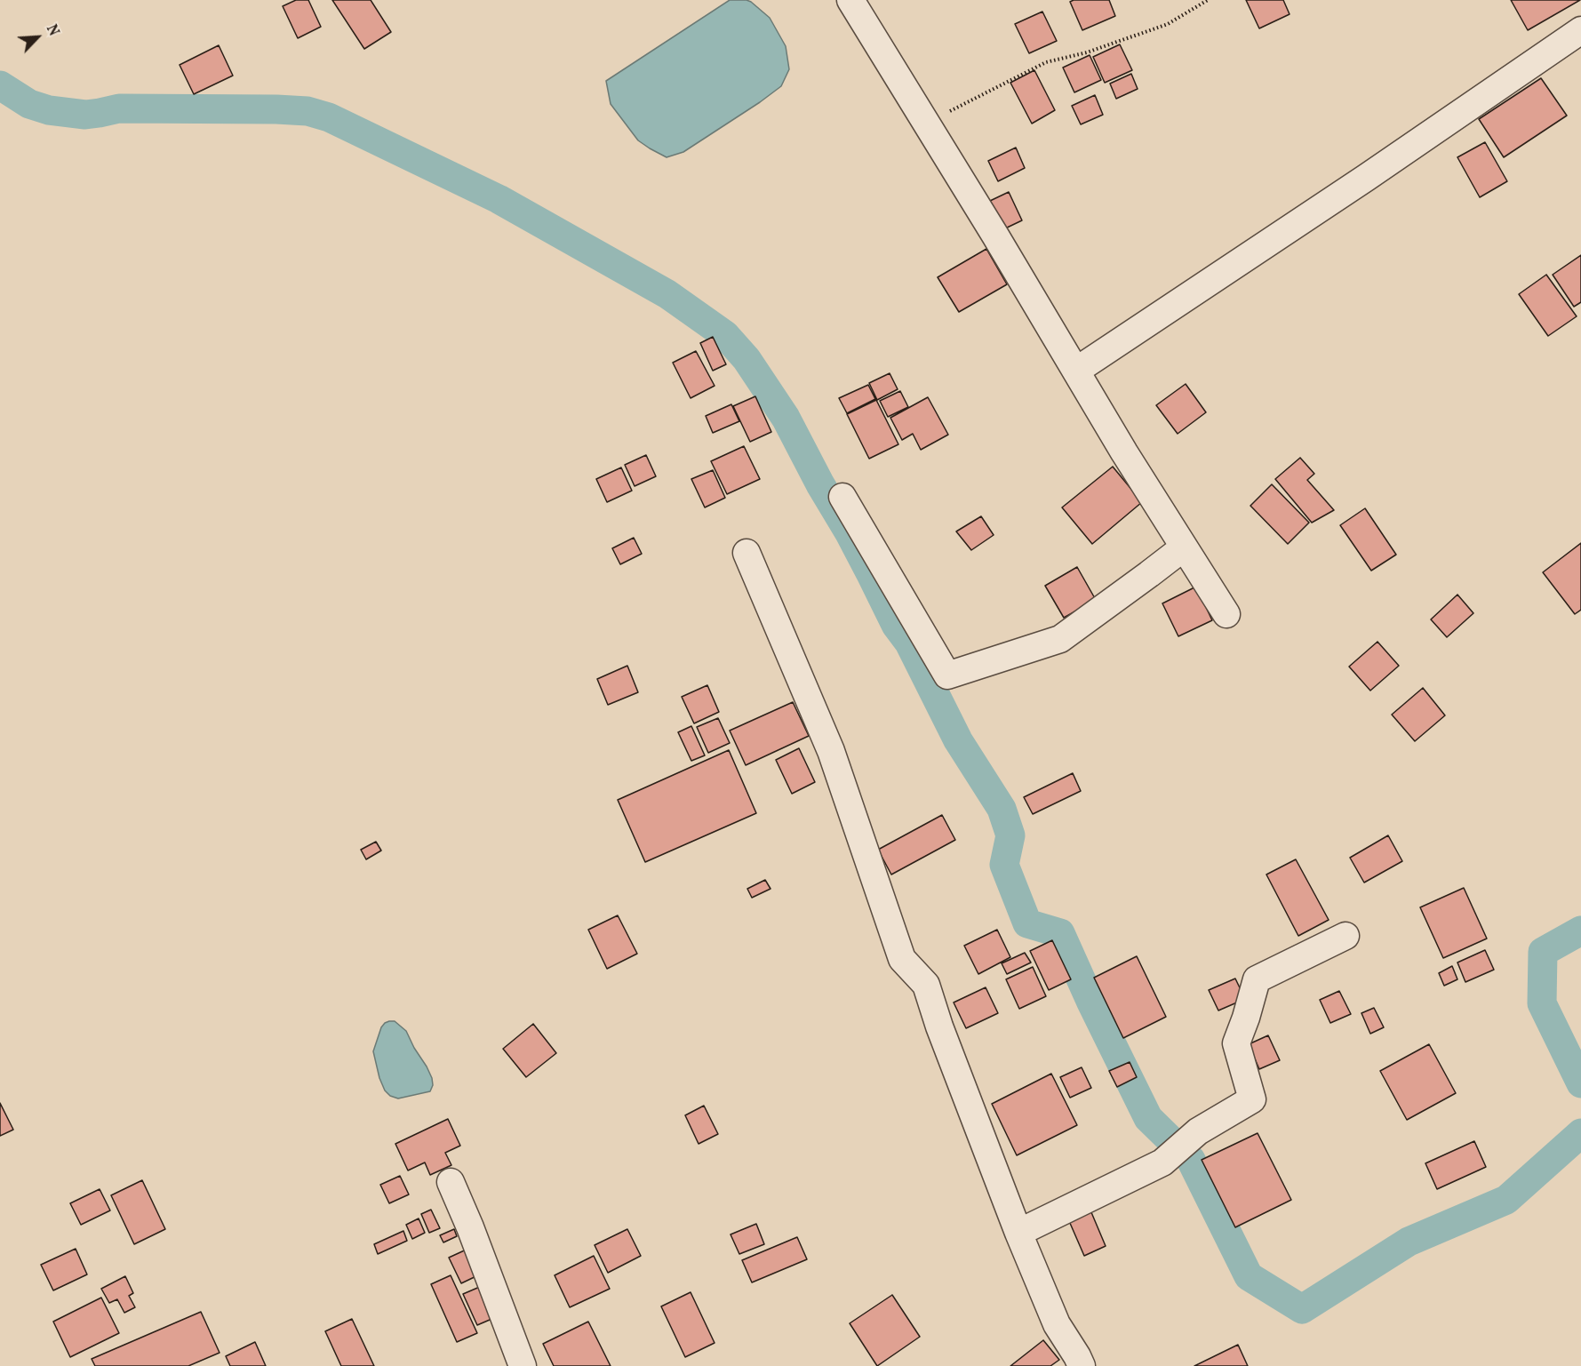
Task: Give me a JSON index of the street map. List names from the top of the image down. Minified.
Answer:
{"north":"top right"}
